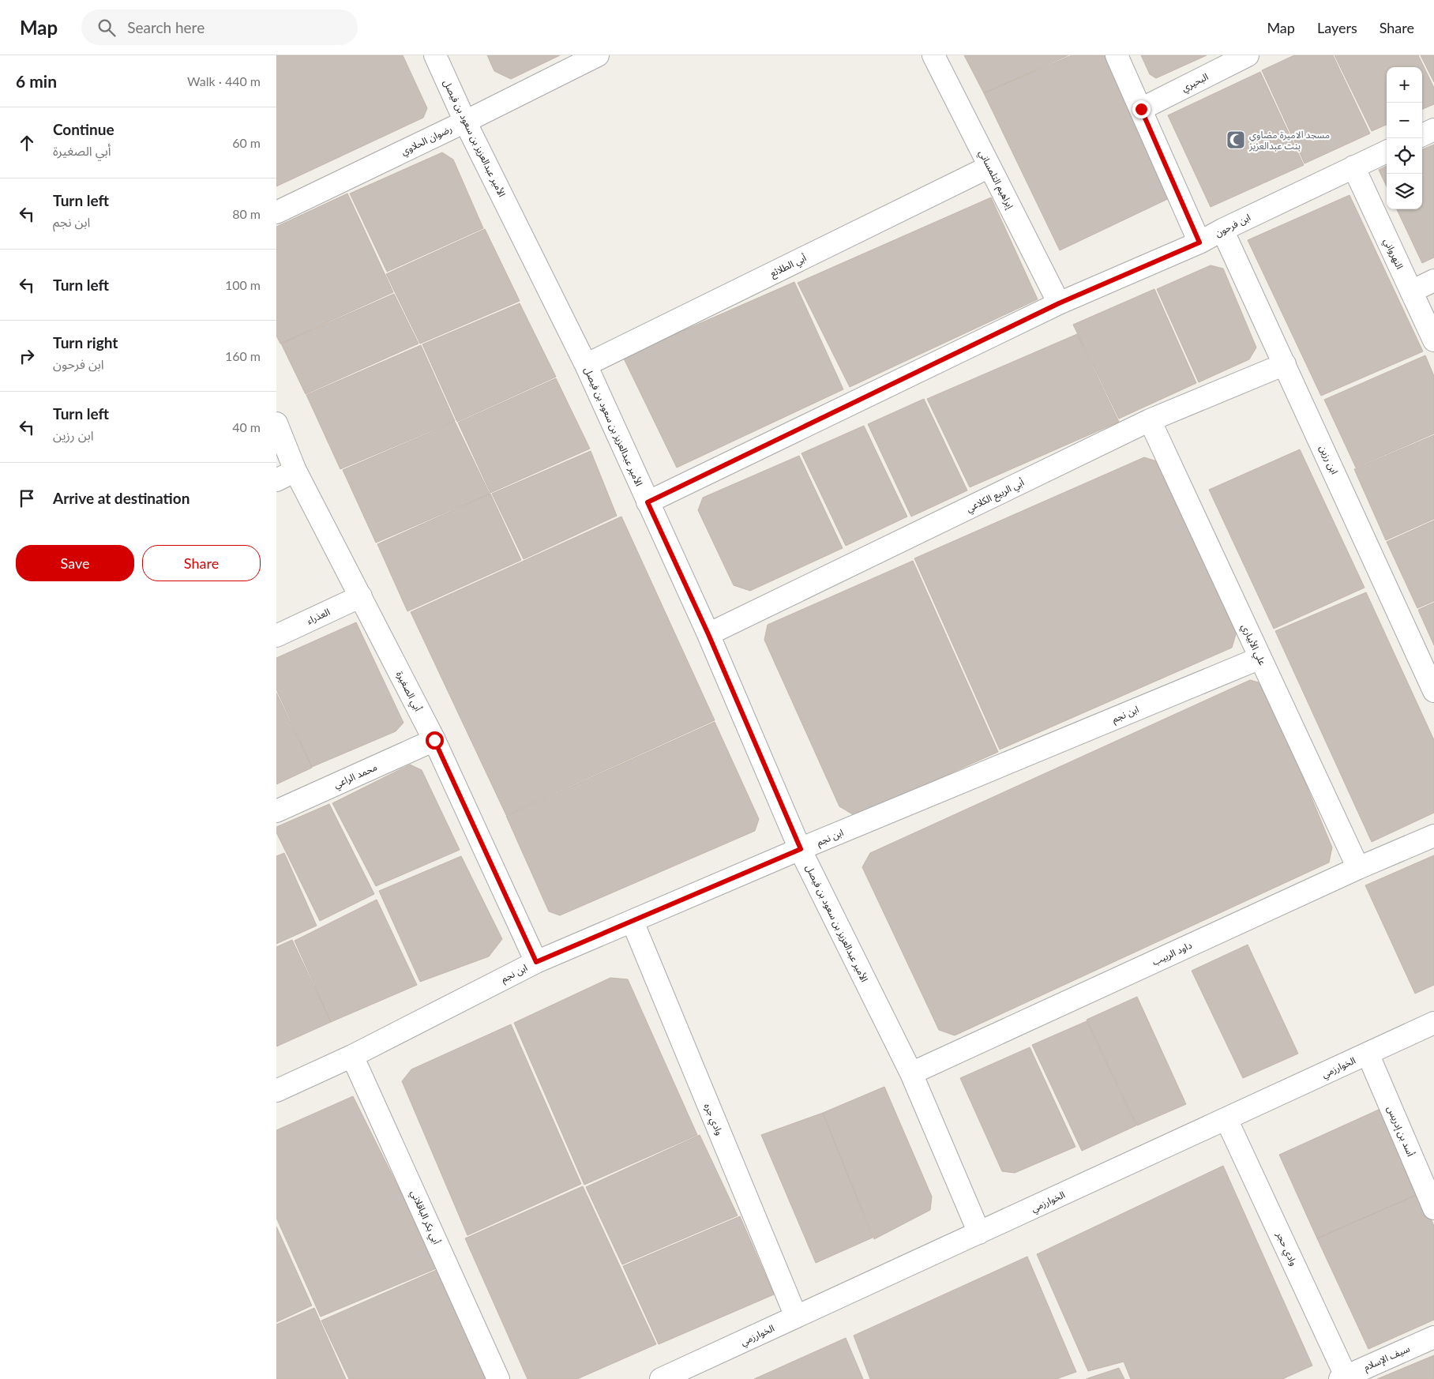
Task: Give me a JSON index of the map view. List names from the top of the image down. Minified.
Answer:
{"streets":{"street":["البحيري","الأمير عبدالعزيز بن سعود بن فيصل","رضوان الحلاوي","إبراهيم التلمساني","ابن فرحون","النهرواني","أبي الطلائع","ابن رزين","أبي الربيع الكلاعي","العذراء","علي الأبياري","أبي الصغيرة","ابن نجم","محمد الراعي","داود الربيب","الخوارزمي","وادي جره","أسد بن إدريس","أبي بكر الباقلاني","وادي حجر","سيف الإسلام"]},"crossings":[["الأمير عبدالعزيز بن سعود بن فيصل","رضوان الحلاوي"],["الأمير عبدالعزيز بن سعود بن فيصل","ابن فرحون"],["الأمير عبدالعزيز بن سعود بن فيصل","أبي الطلائع"],["الأمير عبدالعزيز بن سعود بن فيصل","أبي الربيع الكلاعي"],["الأمير عبدالعزيز بن سعود بن فيصل","ابن نجم"],["الأمير عبدالعزيز بن سعود بن فيصل","داود الربيب"],["الأمير عبدالعزيز بن سعود بن فيصل","الخوارزمي"],["إبراهيم التلمساني","ابن فرحون"],["إبراهيم التلمساني","أبي الطلائع"],["ابن فرحون","النهرواني"],["ابن فرحون","ابن رزين"],["ابن رزين","أبي الربيع الكلاعي"],["أبي الربيع الكلاعي","علي الأبياري"],["العذراء","أبي الصغيرة"],["علي الأبياري","ابن نجم"],["علي الأبياري","داود الربيب"],["أبي الصغيرة","ابن نجم"],["أبي الصغيرة","محمد الراعي"],["ابن نجم","وادي جره"],["ابن نجم","أبي بكر الباقلاني"],["الخوارزمي","وادي جره"],["الخوارزمي","أسد بن إدريس"],["الخوارزمي","وادي حجر"],["وادي حجر","سيف الإسلام"]],"places":{"mosque":["مسجد الاميرة مضاوي بنت عبدالعزيز"]},"page":{"header":"Map","search":"Search here","nav":["Map","Layers","Share"],"heading":["6 min","Walk · 440 m"],"map_buttons":["+","−"],"list":[["Continue","أبي الصغيرة","60 m"],["Turn left","ابن نجم","80 m"],["Turn left","100 m"],["Turn right","ابن فرحون","160 m"],["Turn left","ابن رزين","40 m"],"Arrive at destination"],"buttons":["Save","Share"]}}
